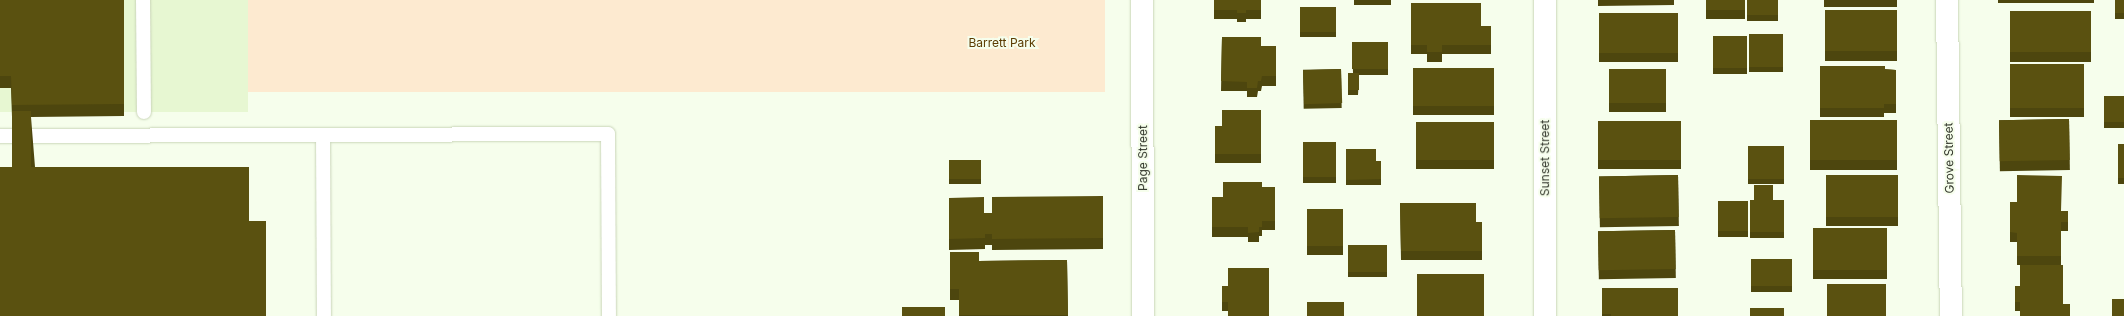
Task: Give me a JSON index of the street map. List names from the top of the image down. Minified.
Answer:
{"streets":{"street":["Page Street","Sunset Street","Grove Street"]},"parks":["Barrett Park"]}
